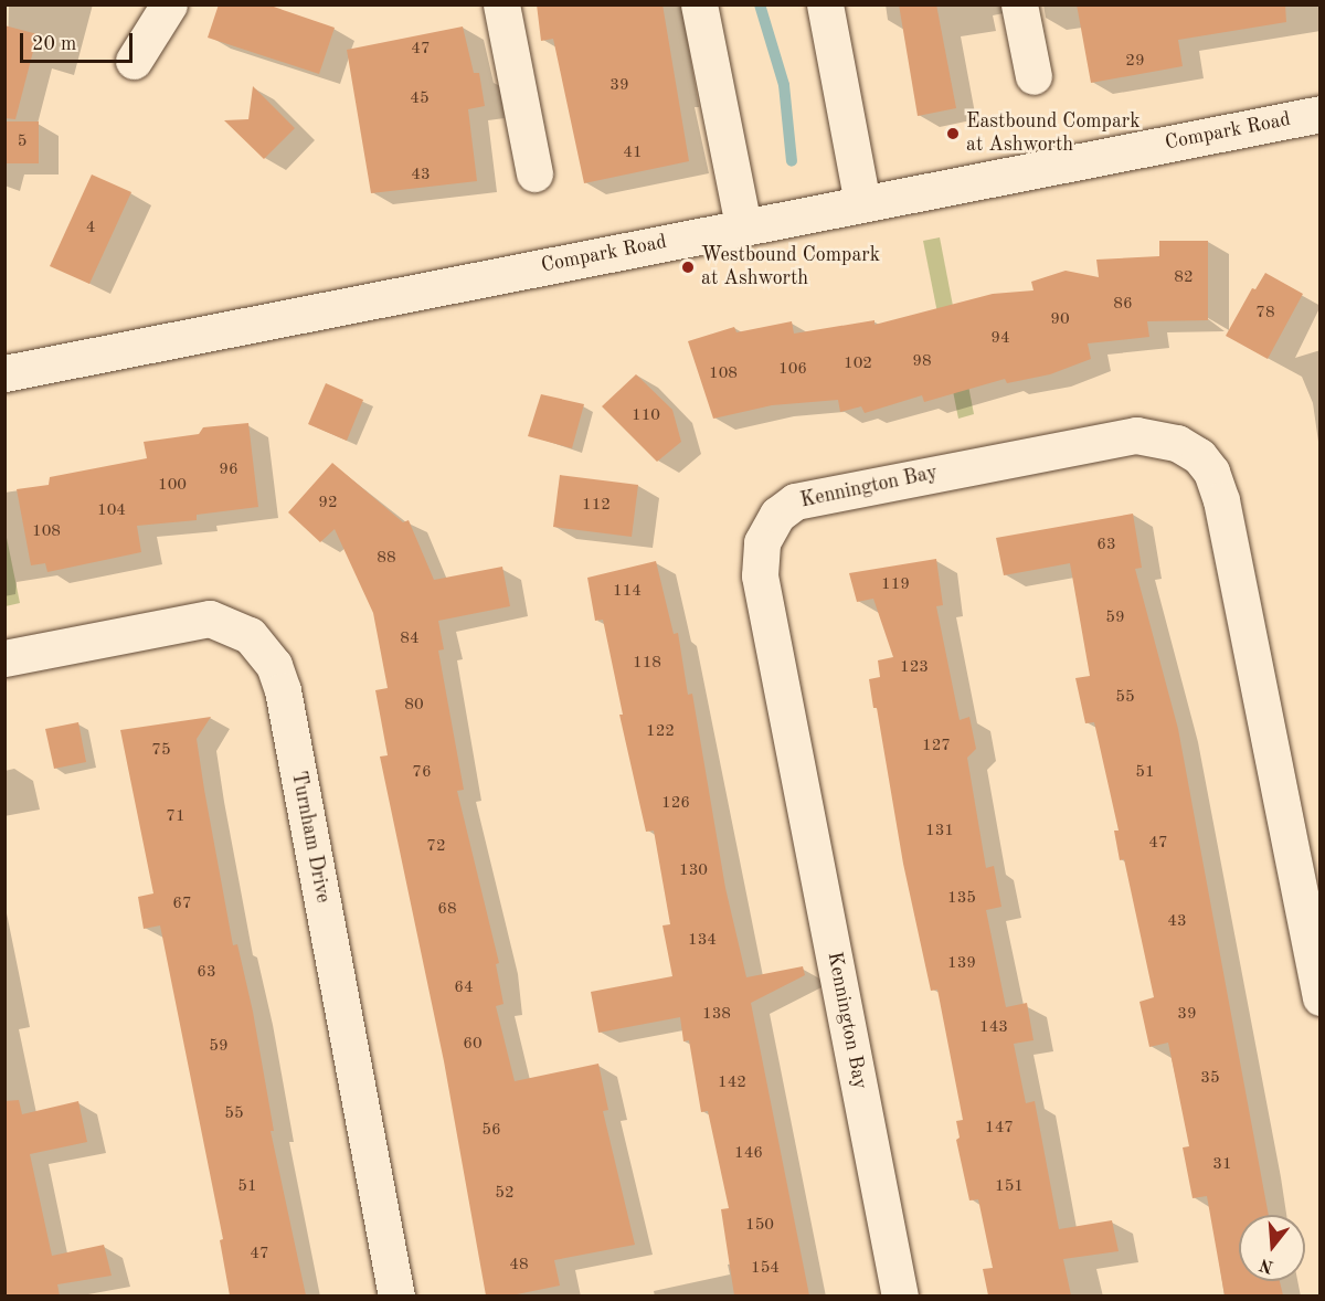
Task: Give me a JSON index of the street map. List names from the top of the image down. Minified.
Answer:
{"streets":{"street":["Compark Road","Kennington Bay","Turnham Drive"]},"places":["Eastbound Compark at Ashworth","Westbound Compark at Ashworth"],"house_numbers":["47","29","39","45","5","41","43","4","82","86","78","90","94","98","102","106","108","110","96","100","92","112","104","108","63","88","119","114","59","84","118","123","55","80","122","127","75","76","51","126","71","131","47","72","130","135","67","68","43","134","139","63","64","138","39","143","60","59","35","142","55","147","56","146","31","51","151","52","150","47","48","154"],"scale_bar":"20 m","north":"bottom"}
